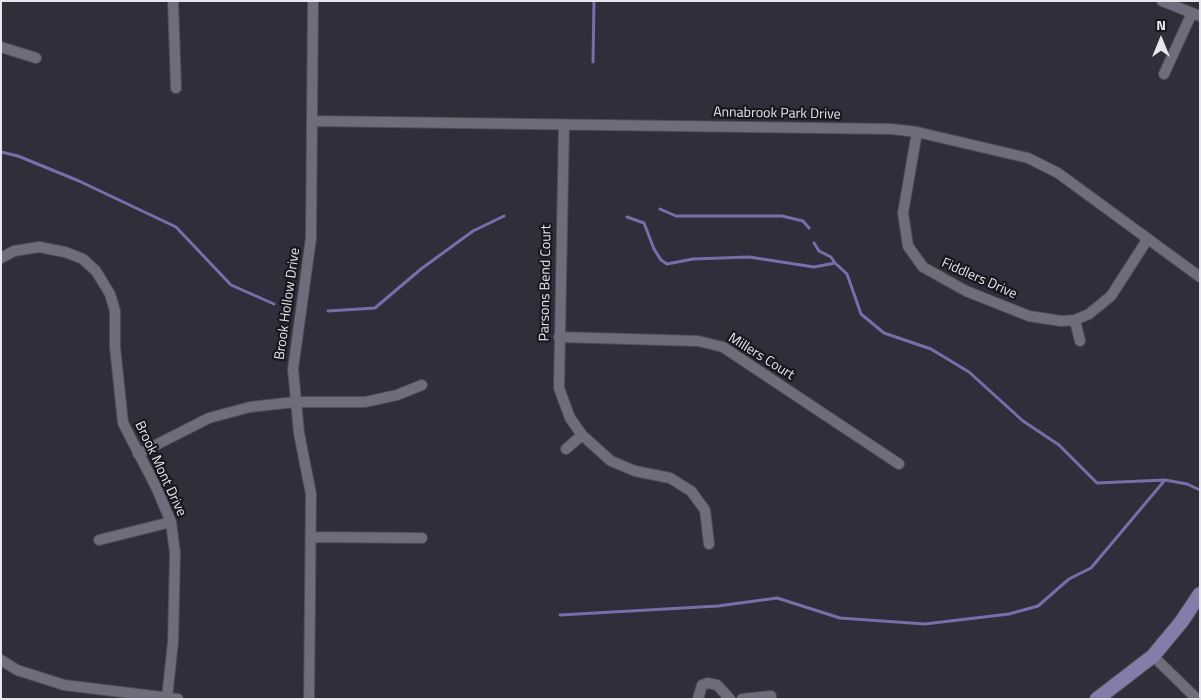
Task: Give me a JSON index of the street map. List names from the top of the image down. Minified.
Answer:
{"streets":{"street":["Annabrook Park Drive","Fiddlers Drive","Parsons Bend Court","Brook Hollow Drive","Millers Court","Brook Mont Drive"]},"crossings":[["Annabrook Park Drive","Fiddlers Drive"],["Annabrook Park Drive","Parsons Bend Court"],["Annabrook Park Drive","Brook Hollow Drive"],["Parsons Bend Court","Millers Court"]],"north":"top"}
